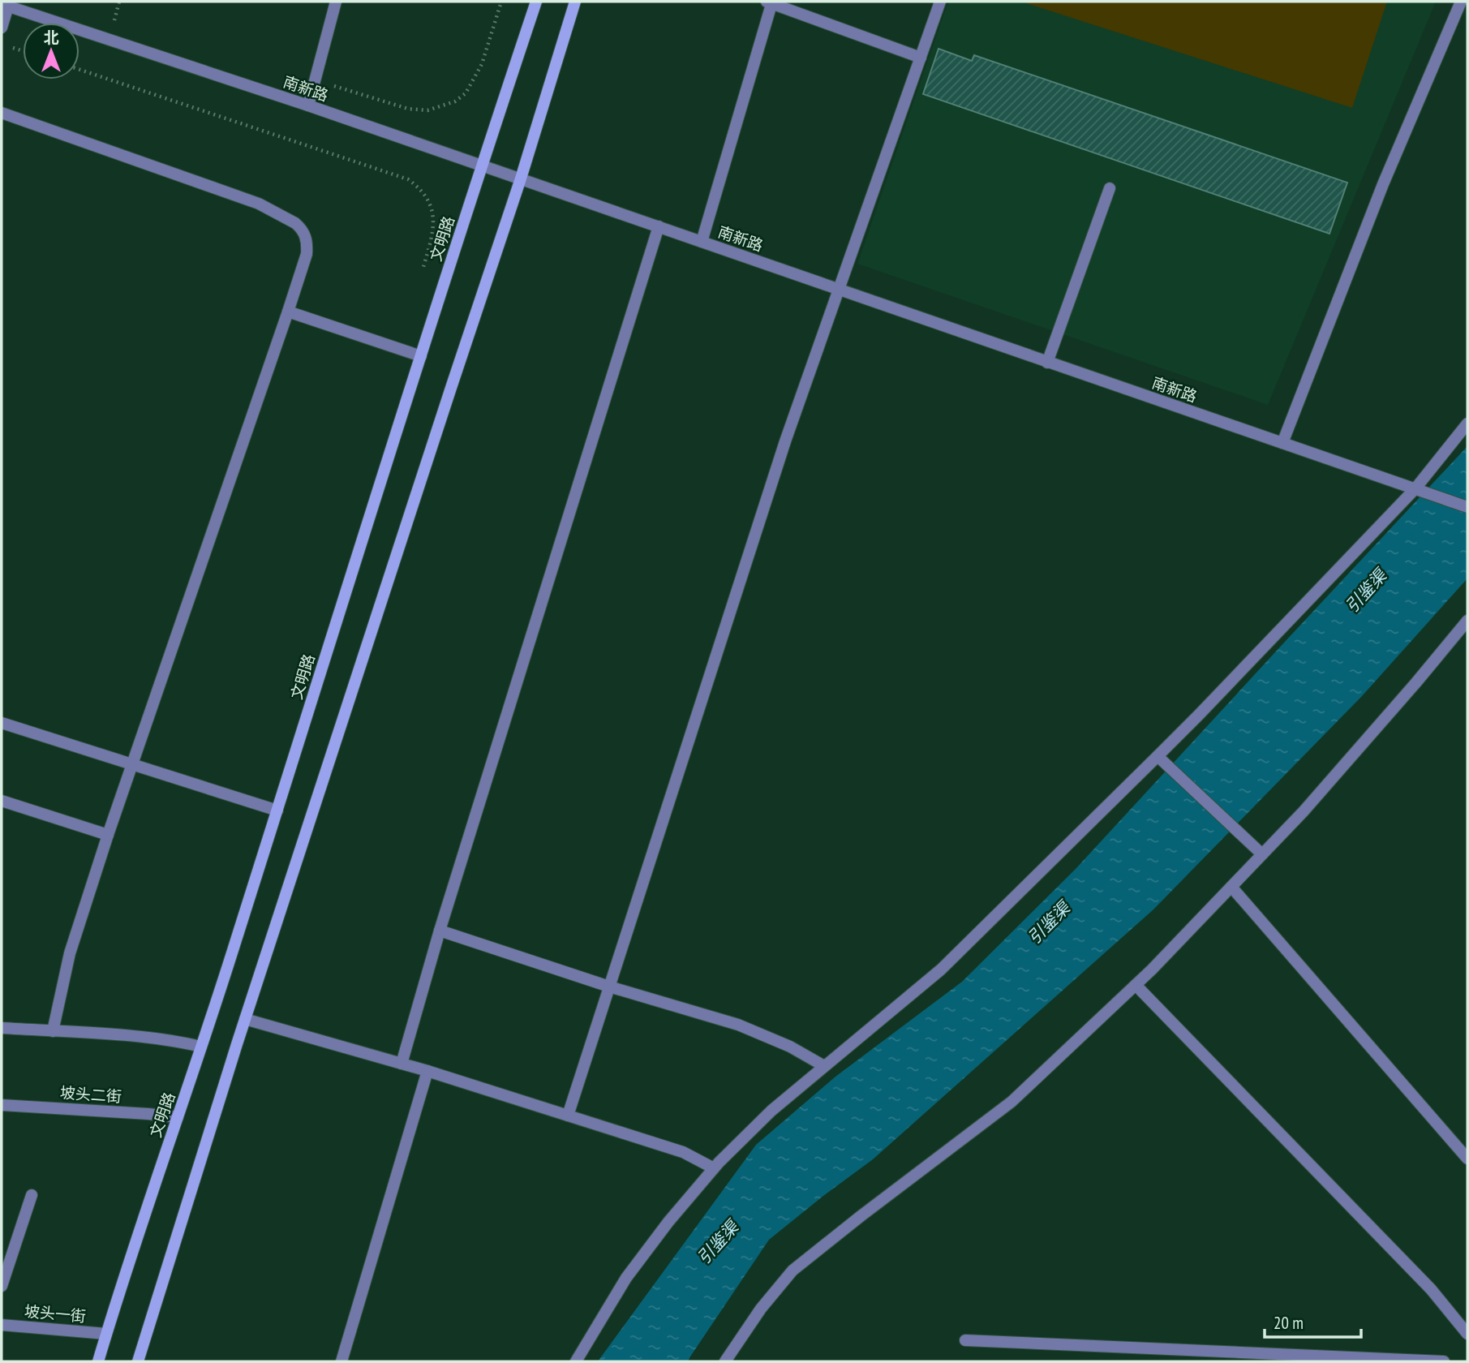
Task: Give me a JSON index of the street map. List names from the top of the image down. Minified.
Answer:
{"streets":{"main road":["文明路"],"street":["南新路","坡头二街","坡头一街"]},"crossings":[["南新路","文明路"],["文明路","坡头二街"],["文明路","坡头一街"]],"water":["引鉴渠"],"scale_bar":"20 m","north":"top"}
